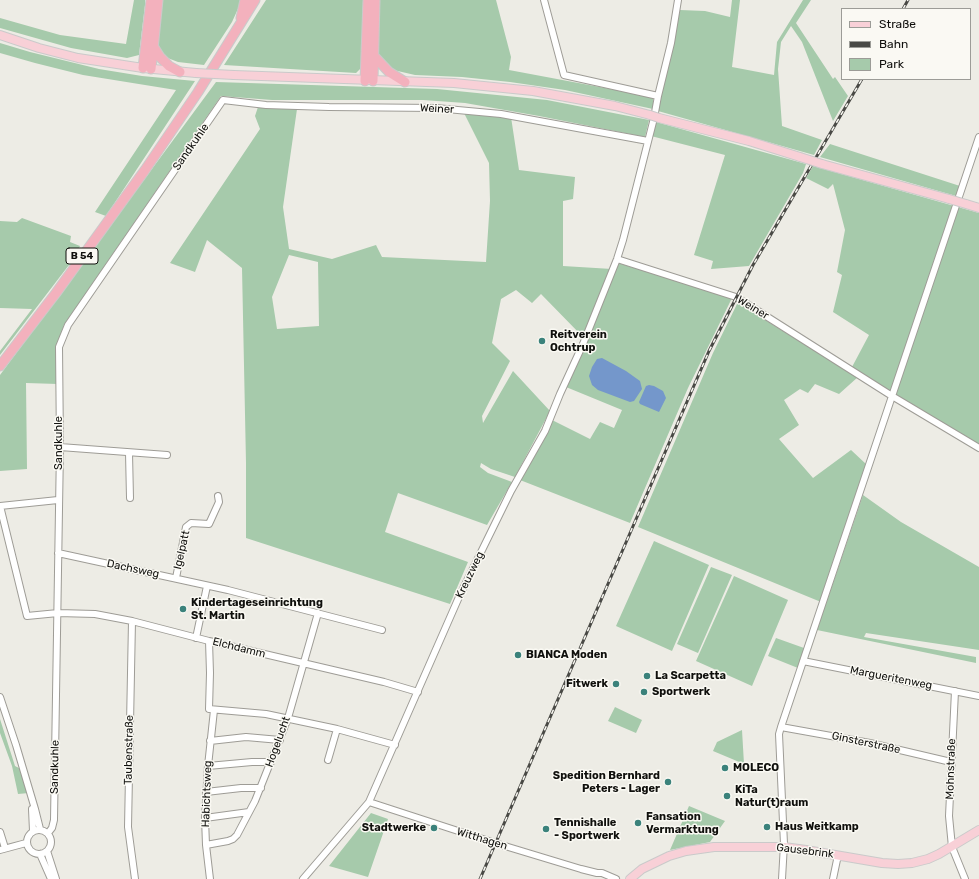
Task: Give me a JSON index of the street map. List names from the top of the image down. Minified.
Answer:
{"streets":{"highway":["B 54"],"main road":["Gausebrink"],"street":["Weiner","Sandkuhle","Igelpatt","Dachsweg","Kreuzweg","Elchdamm","Margueritenweg","Hogelucht","Ginsterstraße","Taubenstraße","Mohnstraße","Habichtsweg","Witthagen"]},"crossings":[["Weiner","Sandkuhle"],["Weiner","Kreuzweg"],["Sandkuhle","Dachsweg"],["Sandkuhle","Elchdamm"],["Igelpatt","Dachsweg"],["Dachsweg","Hogelucht"],["Kreuzweg","Elchdamm"],["Kreuzweg","Witthagen"],["Elchdamm","Hogelucht"],["Elchdamm","Taubenstraße"],["Margueritenweg","Mohnstraße"],["Hogelucht","Habichtsweg"],["Ginsterstraße","Mohnstraße"],["Mohnstraße","Gausebrink"]],"places":["Reitverein Ochtrup","Kindertageseinrichtung St. Martin","BIANCA Moden","La Scarpetta","Fitwerk","Sportwerk","MOLECO","Spedition Bernhard Peters - Lager","KiTa Natur(t)raum","Fansation Vermarktung","Haus Weitkamp","Stadtwerke","Tennishalle - Sportwerk"],"legend":["Straße","Bahn","Park"]}
